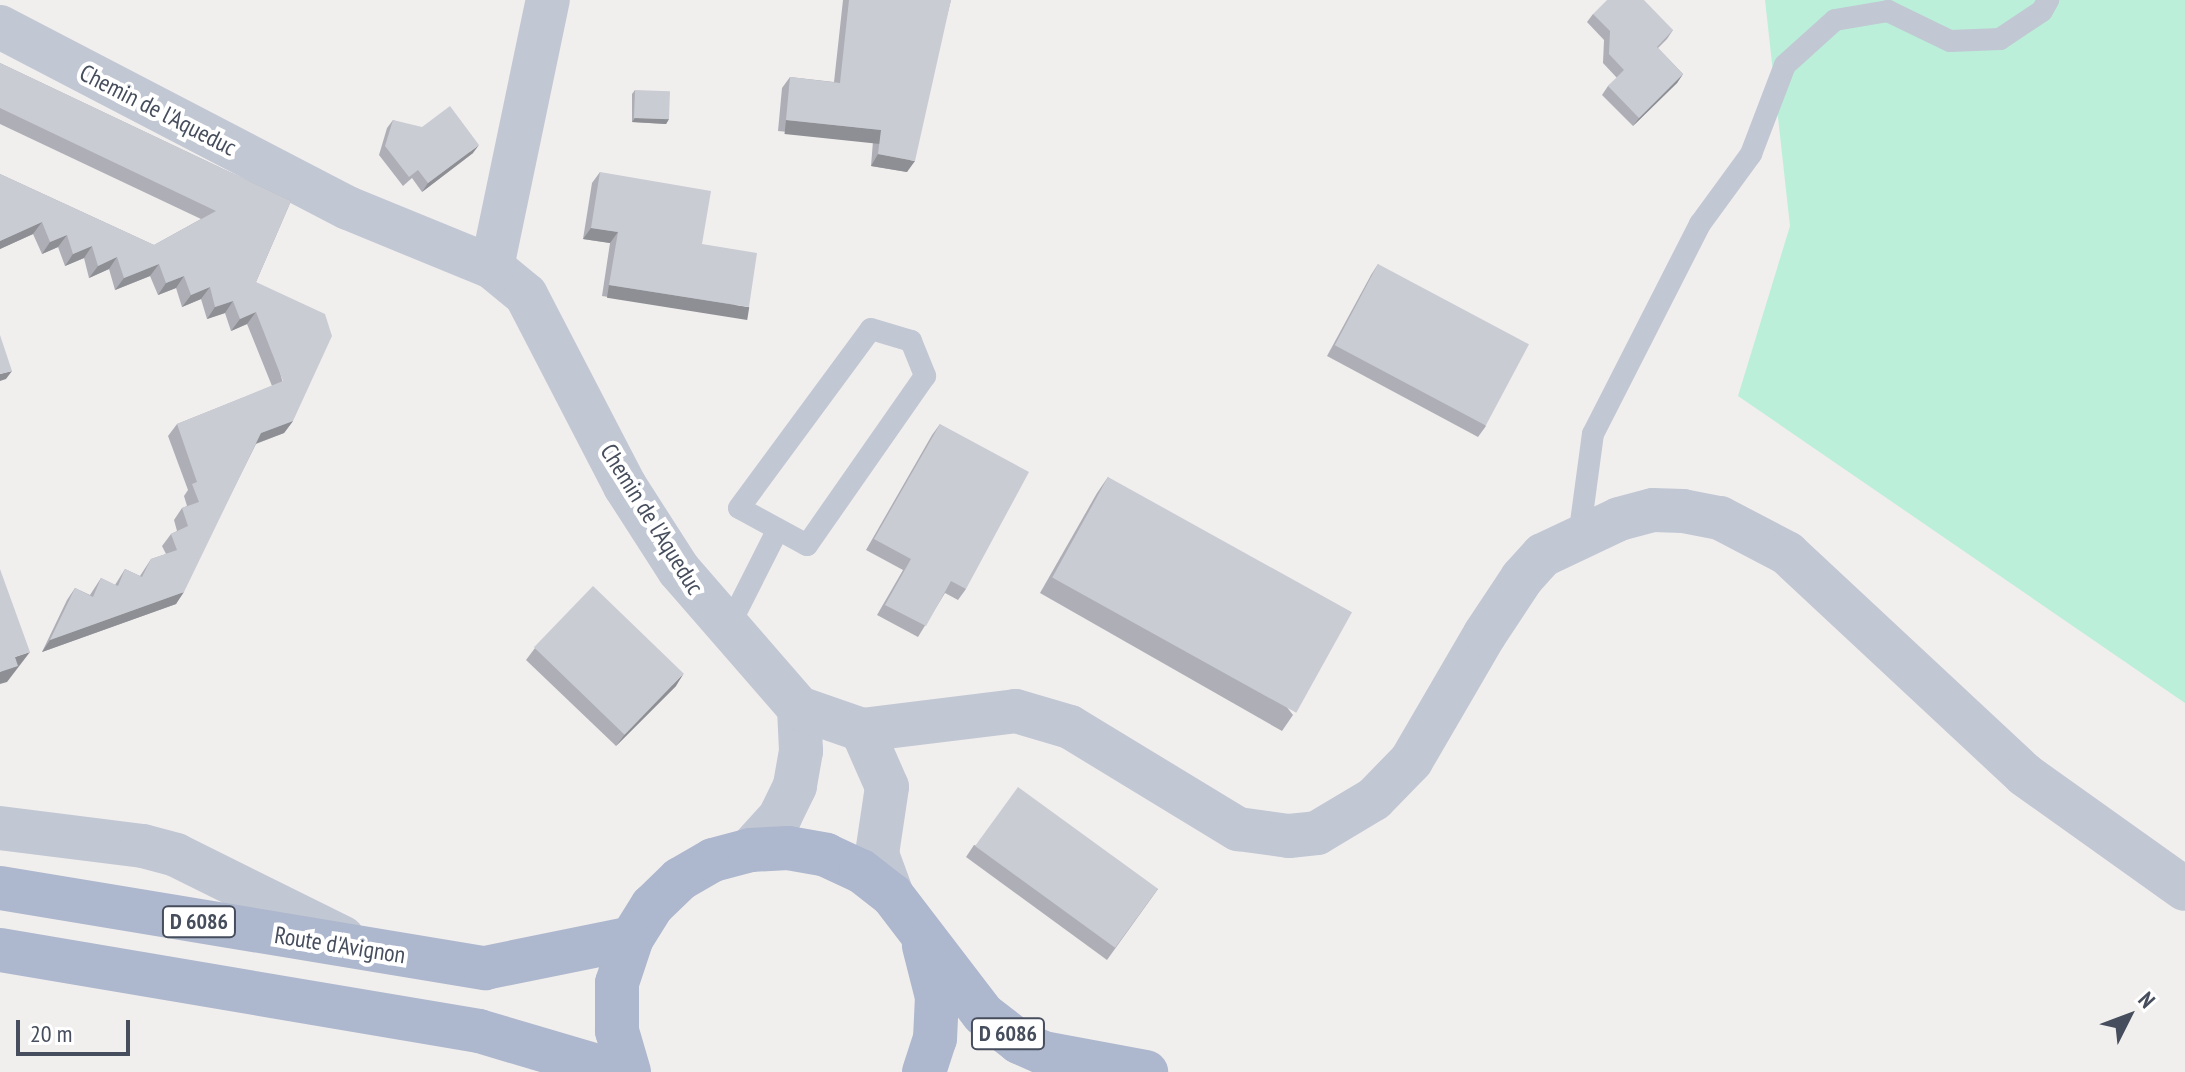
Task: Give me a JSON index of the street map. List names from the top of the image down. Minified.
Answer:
{"streets":{"main road":["D 6086","Route d'Avignon"],"street":["Chemin de l'Aqueduc"]},"scale_bar":"20 m","north":"top right"}
